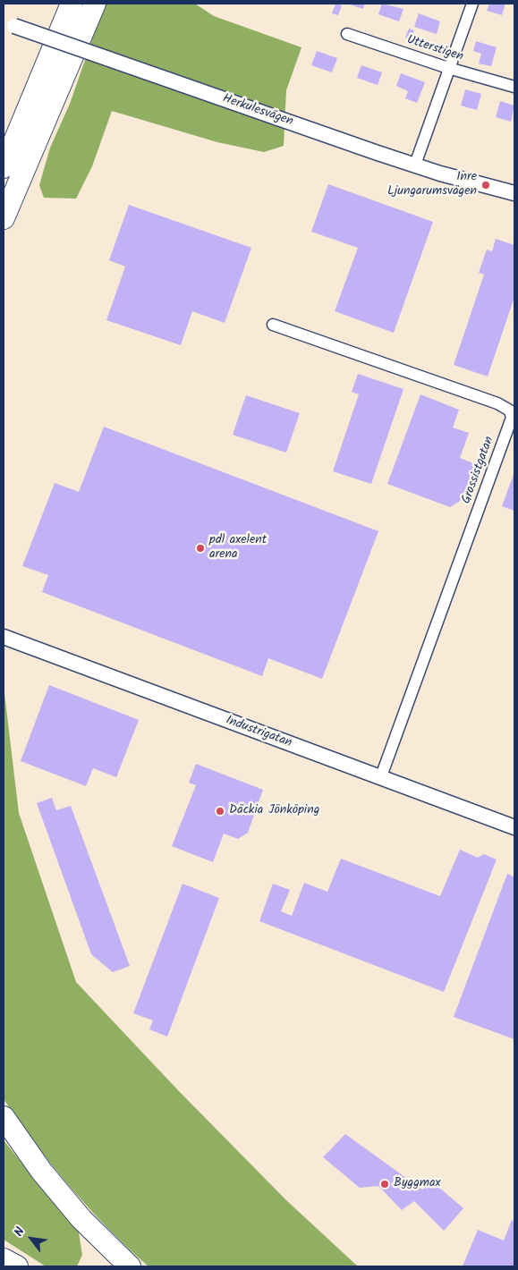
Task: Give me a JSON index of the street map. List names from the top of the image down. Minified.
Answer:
{"streets":{"street":["Utterstigen","Herkulesvägen","Grossistgatan","Industrigatan"]},"crossings":[["Grossistgatan","Industrigatan"]],"places":["Inre Ljungarumsvägen","pdl axelent arena","Däckia Jönköping","Byggmax"],"north":"top left"}
